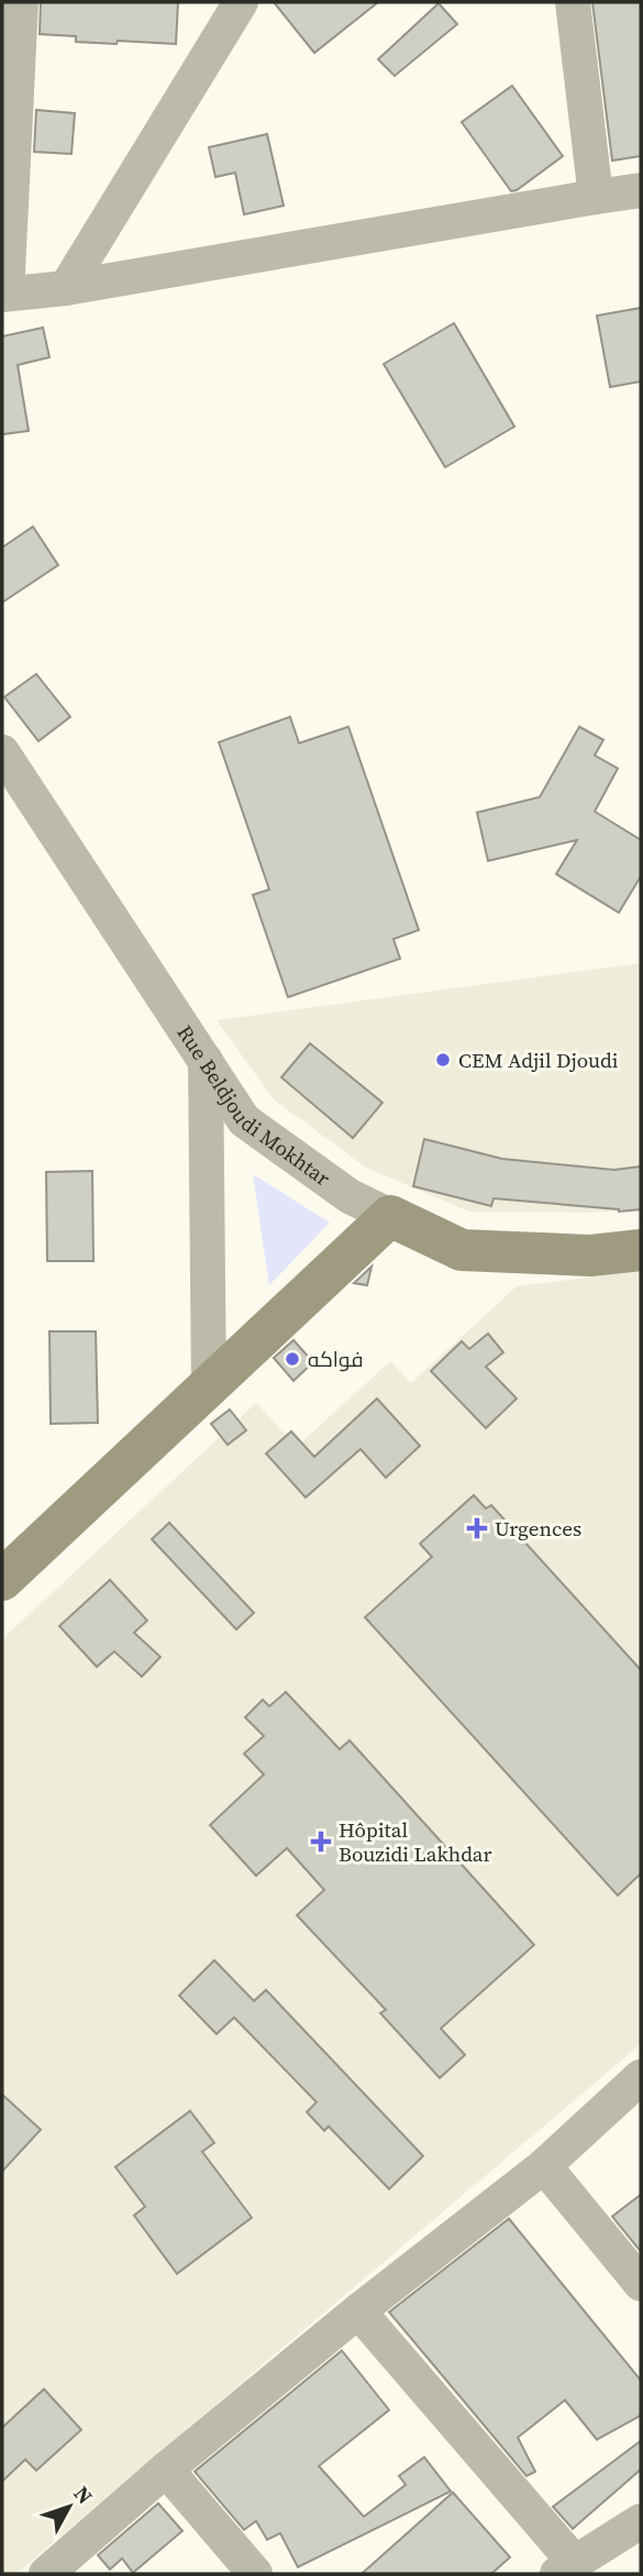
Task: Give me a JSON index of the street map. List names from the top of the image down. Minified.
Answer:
{"streets":{"street":["Rue Beldjoudi Mokhtar"]},"places":{"other":["CEM Adjil Djoudi","فواكه"],"health":["Urgences","Hôpital Bouzidi Lakhdar"]},"north":"top right"}
